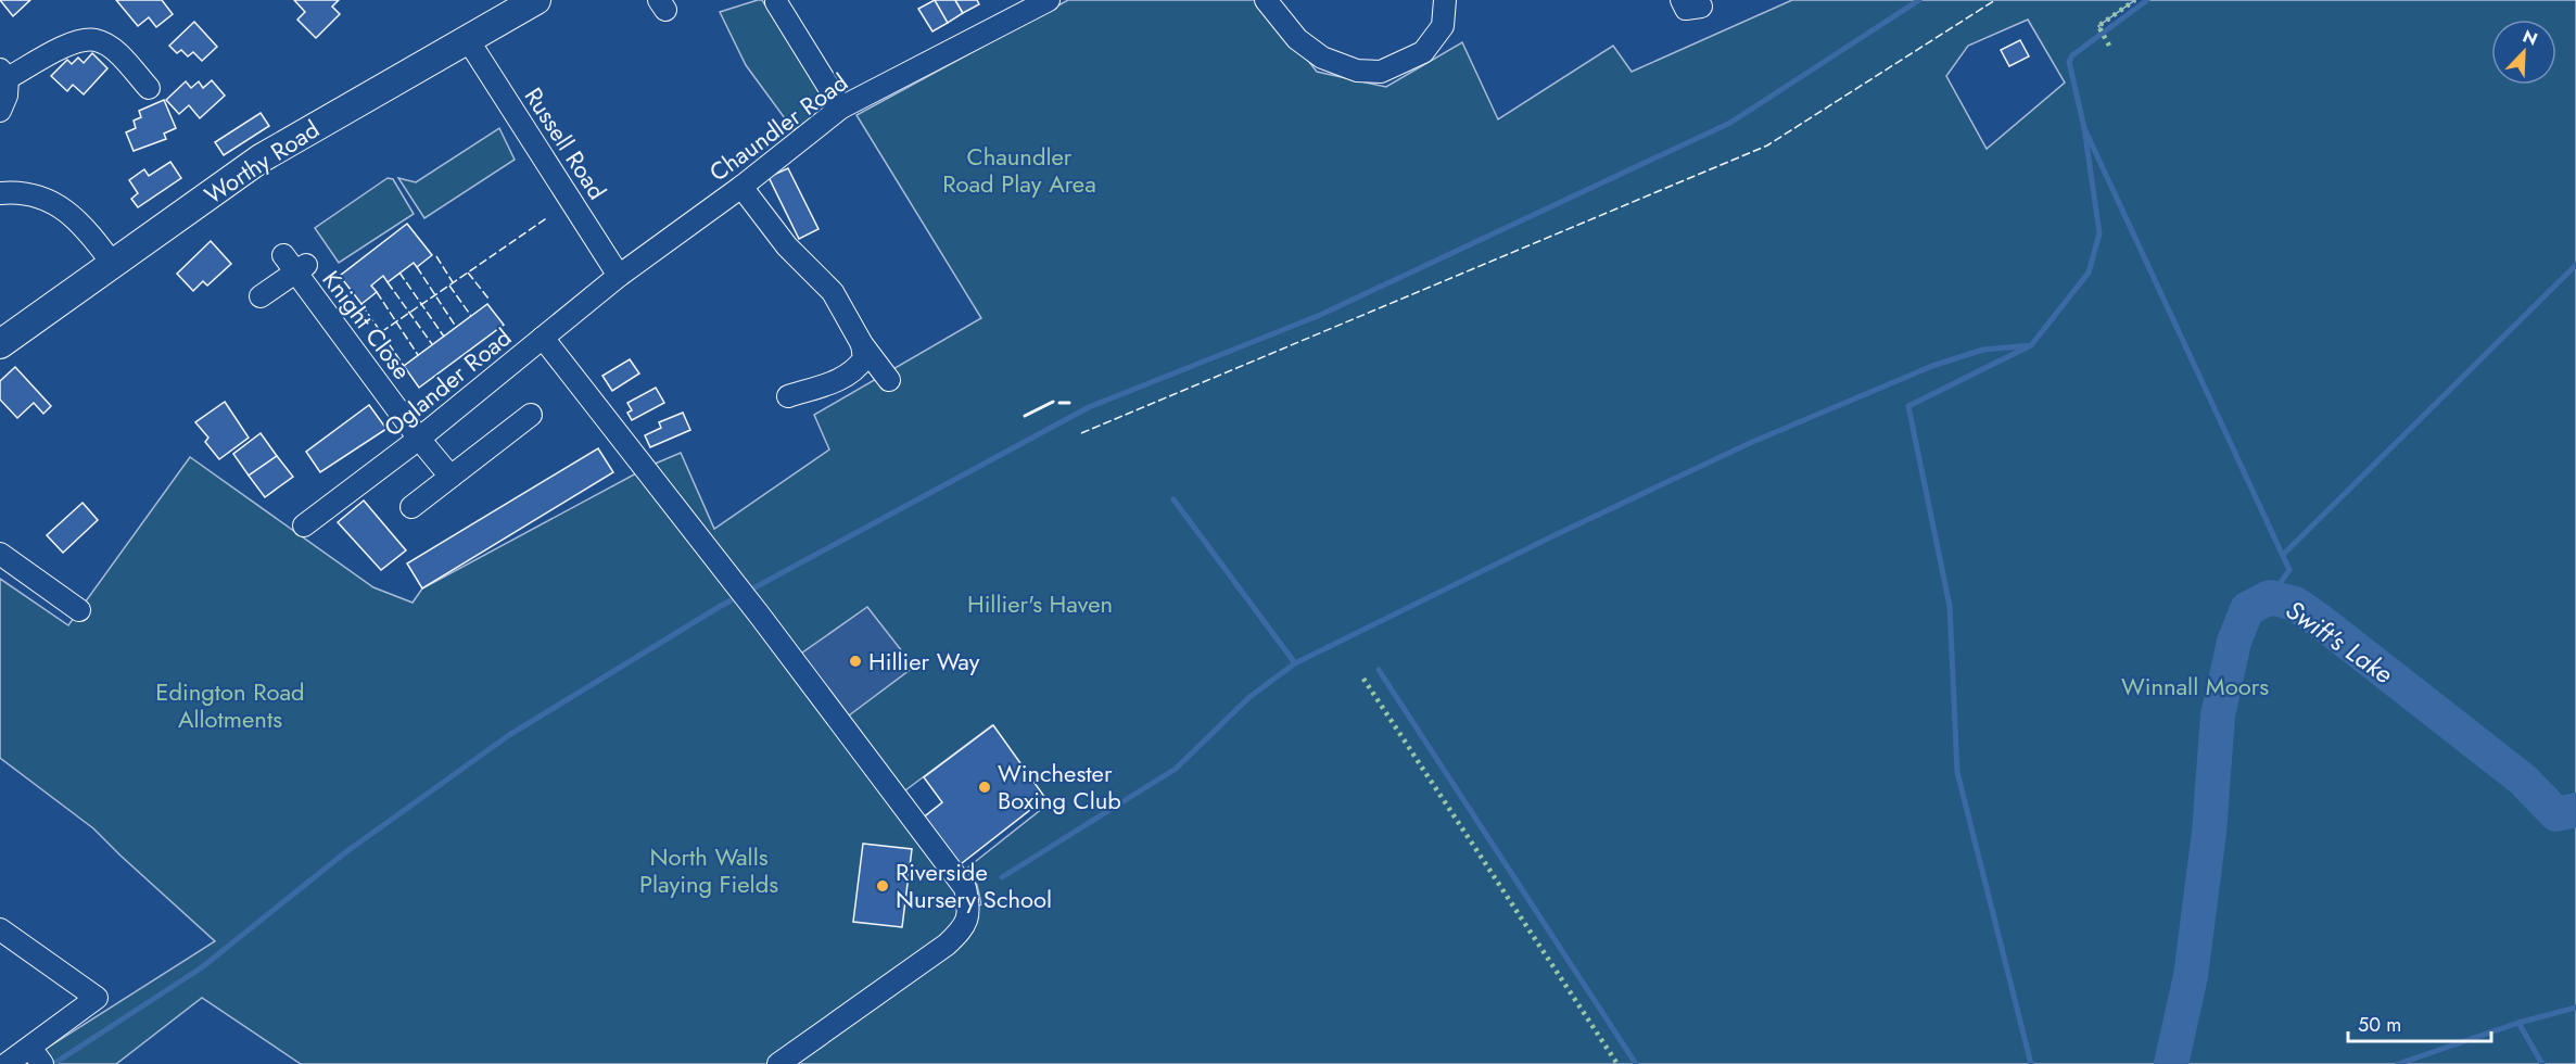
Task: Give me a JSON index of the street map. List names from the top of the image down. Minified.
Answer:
{"streets":{"main road":["Worthy Road"],"street":["Chaundler Road","Russell Road","Knight Close","Oglander Road"]},"crossings":[["Chaundler Road","Russell Road"],["Chaundler Road","Oglander Road"],["Russell Road","Worthy Road"],["Russell Road","Oglander Road"],["Knight Close","Oglander Road"]],"water":["Swift's Lake"],"parks":["Chaundler Road Play Area","Hillier's Haven","Winnall Moors","Edington Road Allotments","North Walls Playing Fields"],"places":["Hillier Way","Winchester Boxing Club","Riverside Nursery School"],"scale_bar":"50 m","north":"top right"}
